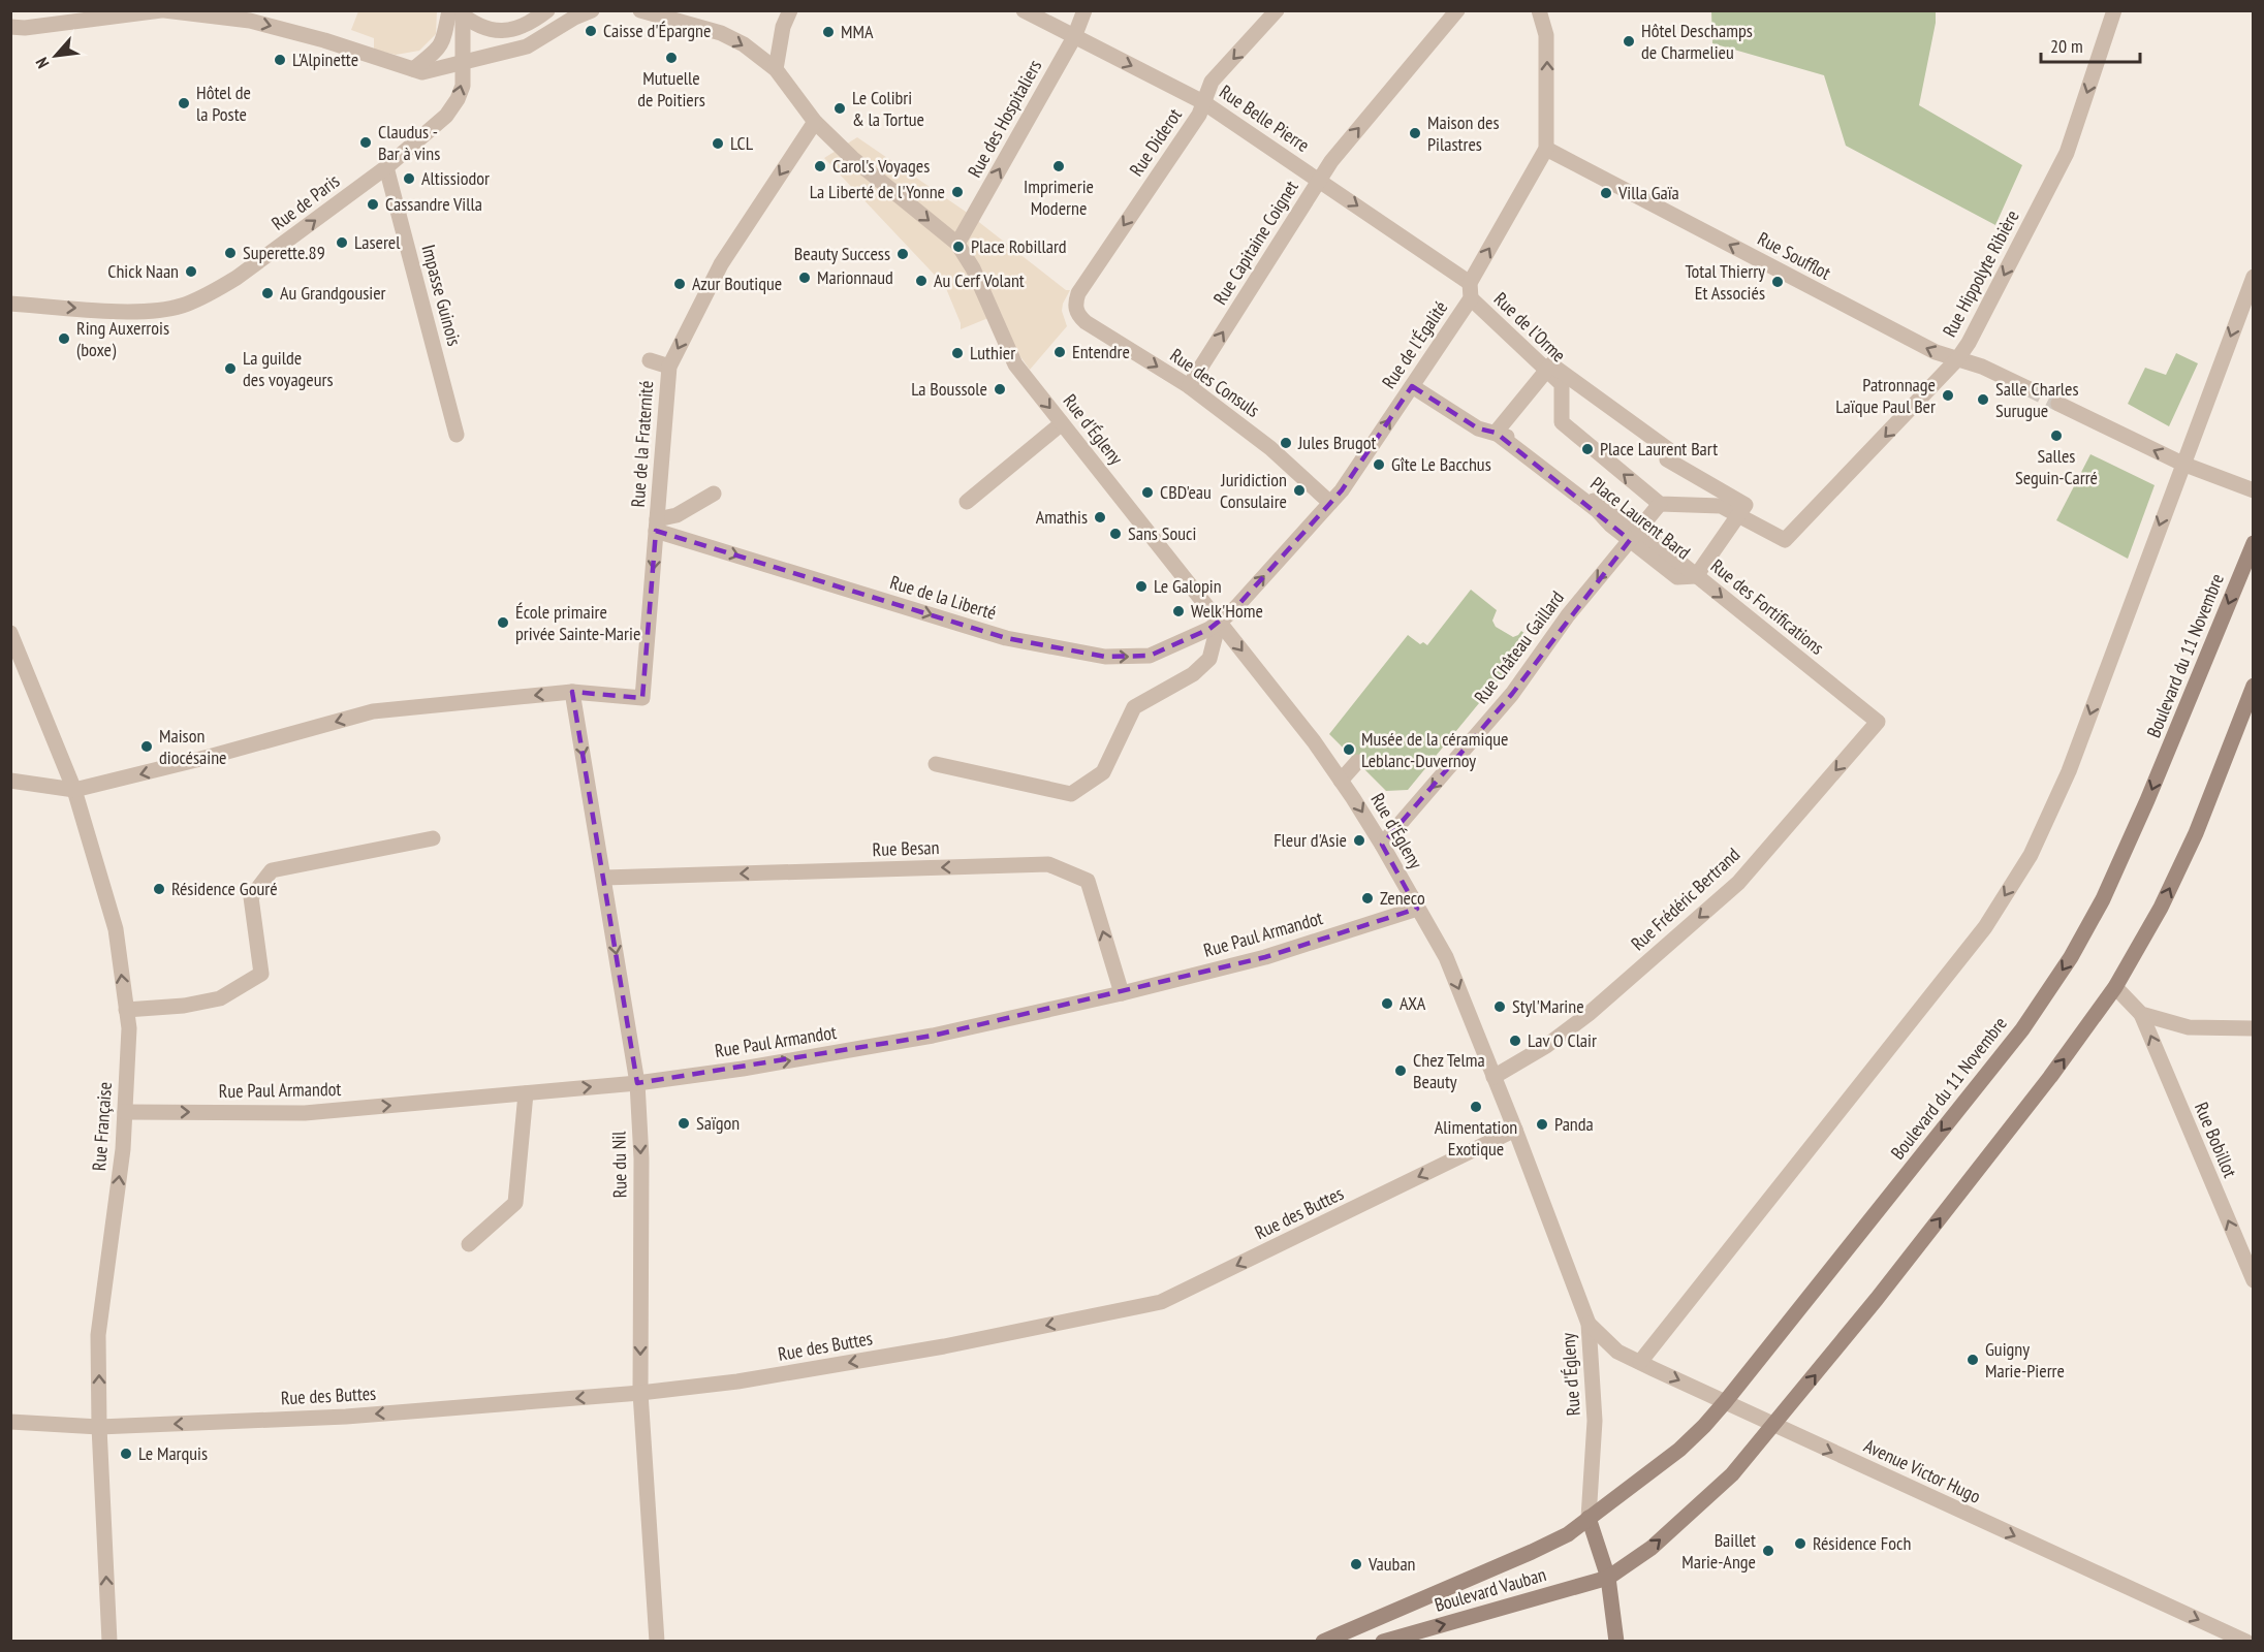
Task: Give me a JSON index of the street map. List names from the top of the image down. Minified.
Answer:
{"streets":{"main road":["Boulevard du 11 Novembre","Boulevard Vauban"],"street":["Rue des Hospitaliers","Rue Belle Pierre","Rue Diderot","Rue de Paris","Rue Capitaine Coignet","Rue Soufflot","Rue Hippolyte Ribière","Impasse Guinois","Rue de l'Orme","Rue de l'Égalité","Rue des Consuls","Rue d'Égleny","Rue de la Fraternité","Place Laurent Bard","Rue de la Liberté","Rue des Fortifications","Rue Château Gaillard","Rue Besan","Rue Frédéric Bertrand","Rue Paul Armandot","Rue Française","Rue Bobillot","Rue du Nil","Rue des Buttes","Avenue Victor Hugo"]},"crossings":[["Rue des Hospitaliers","Rue Belle Pierre"],["Rue des Hospitaliers","Rue d'Égleny"],["Rue Belle Pierre","Rue Diderot"],["Rue Belle Pierre","Rue Capitaine Coignet"],["Rue Belle Pierre","Rue de l'Orme"],["Rue Belle Pierre","Rue de l'Égalité"],["Rue Diderot","Rue des Consuls"],["Rue de Paris","Impasse Guinois"],["Rue Capitaine Coignet","Rue des Consuls"],["Rue Soufflot","Rue Hippolyte Ribière"],["Rue Soufflot","Rue de l'Égalité"],["Rue Hippolyte Ribière","Place Laurent Bard"],["Rue de l'Orme","Rue de l'Égalité"],["Rue de l'Orme","Place Laurent Bard"],["Rue de l'Égalité","Rue des Consuls"],["Rue de l'Égalité","Rue d'Égleny"],["Rue de l'Égalité","Rue de la Liberté"],["Rue de l'Égalité","Rue des Fortifications"],["Rue d'Égleny","Rue de la Liberté"],["Rue d'Égleny","Rue Château Gaillard"],["Rue d'Égleny","Boulevard du 11 Novembre"],["Rue d'Égleny","Rue Frédéric Bertrand"],["Rue d'Égleny","Rue Paul Armandot"],["Rue d'Égleny","Rue des Buttes"],["Rue d'Égleny","Avenue Victor Hugo"],["Rue de la Fraternité","Rue de la Liberté"],["Rue de la Fraternité","Rue du Nil"],["Place Laurent Bard","Rue des Fortifications"],["Place Laurent Bard","Rue Château Gaillard"],["Rue des Fortifications","Rue Château Gaillard"],["Rue des Fortifications","Rue Frédéric Bertrand"],["Boulevard du 11 Novembre","Avenue Victor Hugo"],["Boulevard du 11 Novembre","Boulevard Vauban"],["Rue Besan","Rue Paul Armandot"],["Rue Besan","Rue du Nil"],["Rue Paul Armandot","Rue Française"],["Rue Paul Armandot","Rue du Nil"],["Rue Française","Rue des Buttes"],["Rue du Nil","Rue des Buttes"]],"one_way":["Rue des Hospitaliers","Rue Belle Pierre","Rue Diderot","Rue de Paris","Rue Capitaine Coignet","Rue Soufflot","Rue Hippolyte Ribière","Rue de l'Égalité","Rue des Consuls","Rue d'Égleny","Rue de la Fraternité","Place Laurent Bard","Rue de la Liberté","Rue des Fortifications","Rue Château Gaillard","Rue Besan","Rue Frédéric Bertrand","Rue Paul Armandot","Rue Française","Rue Bobillot","Rue du Nil","Rue des Buttes","Avenue Victor Hugo"],"places":["Caisse d'Épargne","MMA","Hôtel Deschamps de Charmelieu","Mutuelle de Poitiers","L'Alpinette","Hôtel de la Poste","Le Colibri & la Tortue","Maison des Pilastres","Claudus - Bar à vins","LCL","Carol's Voyages","Imprimerie Moderne","Altissiodor","La Liberté de l'Yonne","Villa Gaïa","Cassandre Villa","Laserel","Place Robillard","Superette.89","Beauty Success","Chick Naan","Marionnaud","Au Cerf Volant","Total Thierry Et Associés","Azur Boutique","Au Grandgousier","Ring Auxerrois (boxe)","Entendre","Luthier","La guilde des voyageurs","La Boussole","Patronnage Laïque Paul Ber","Salle Charles Surugue","Salles Seguin-Carré","Jules Brugot","Place Laurent Bart","Gîte Le Bacchus","Juridiction Consulaire","CBD'eau","Amathis","Sans Souci","Le Galopin","Welk'Home","École primaire privée Sainte-Marie","Maison diocésaine","Musée de la céramique Leblanc-Duvernoy","Fleur d'Asie","Résidence Gouré","Zeneco","AXA","Styl'Marine","Lav O Clair","Chez Telma Beauty","Alimentation Exotique","Saïgon","Panda","Guigny Marie-Pierre","Le Marquis","Résidence Foch","Baillet Marie-Ange","Vauban"],"scale_bar":"20 m","north":"bottom left"}
